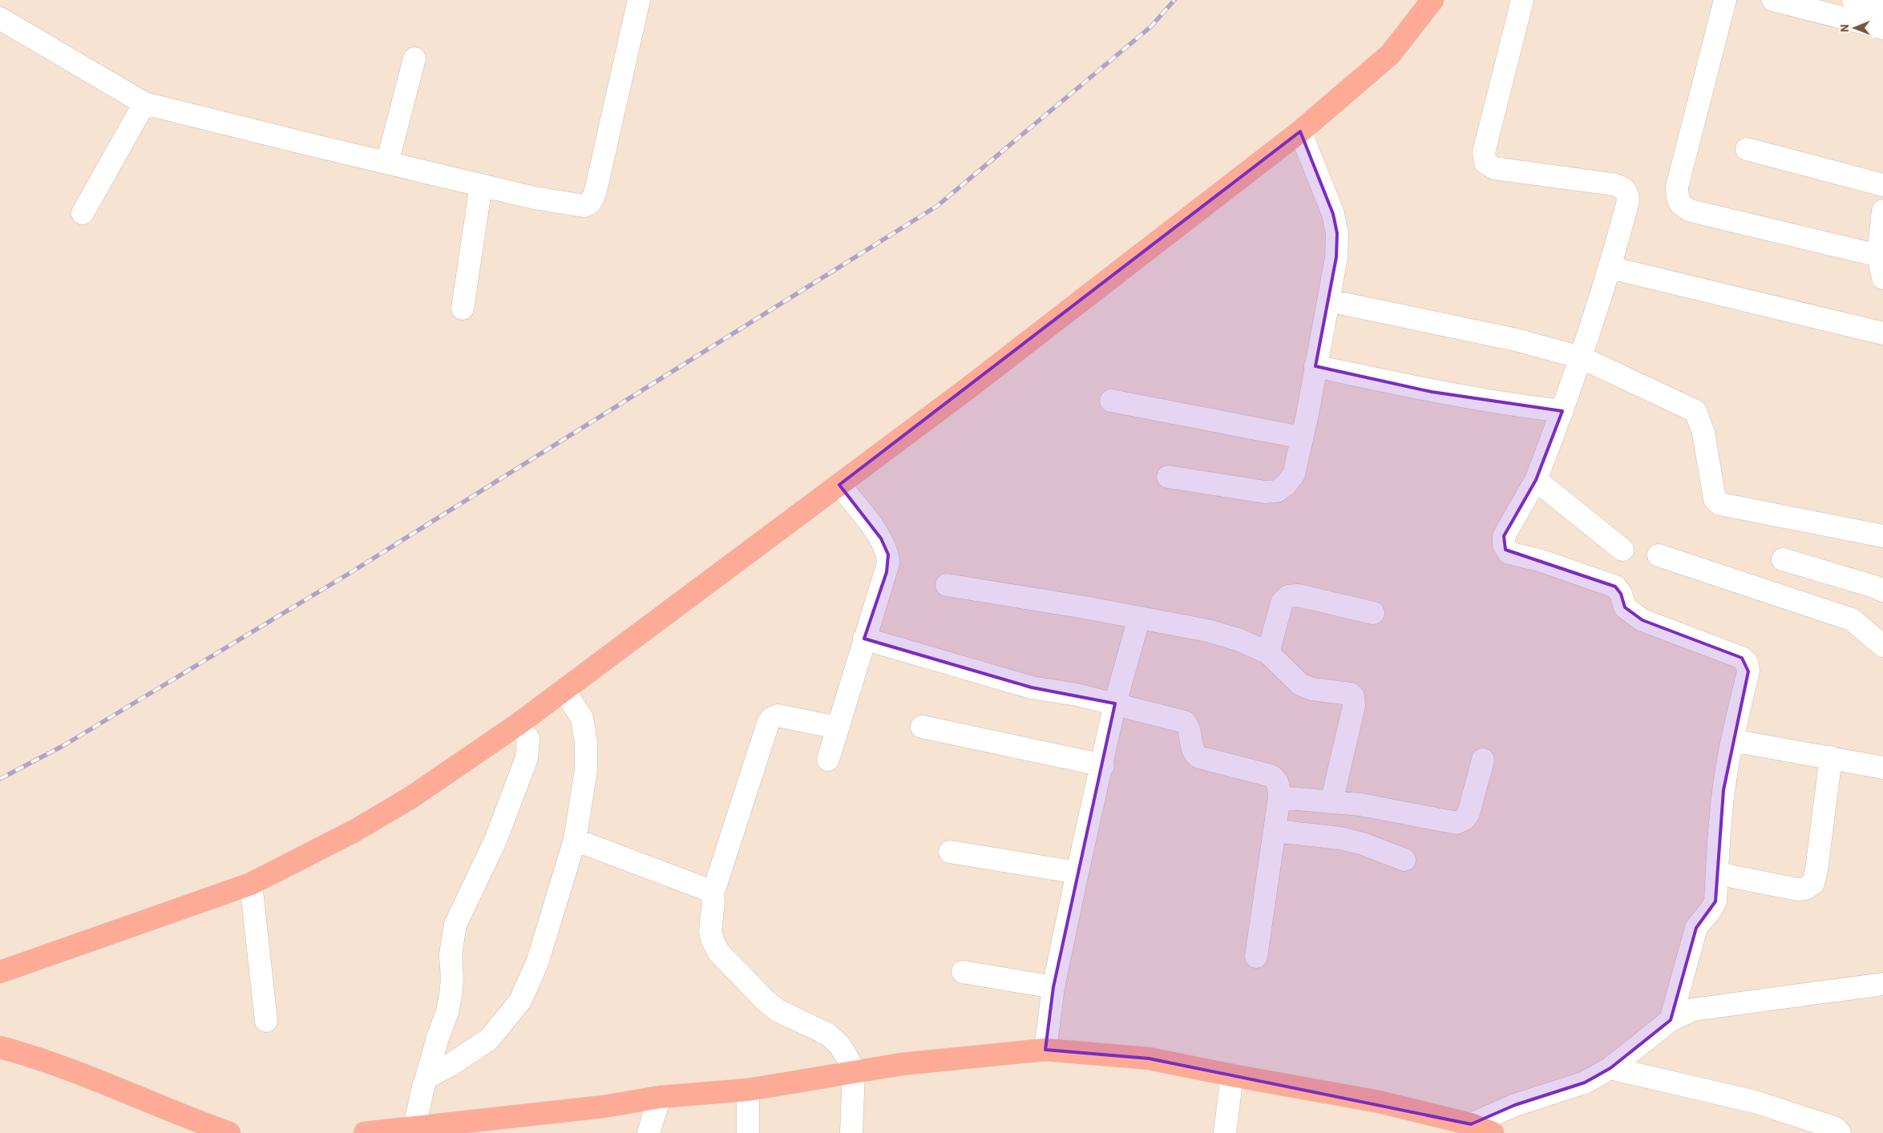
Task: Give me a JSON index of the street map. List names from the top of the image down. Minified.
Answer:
{"north":"left"}
